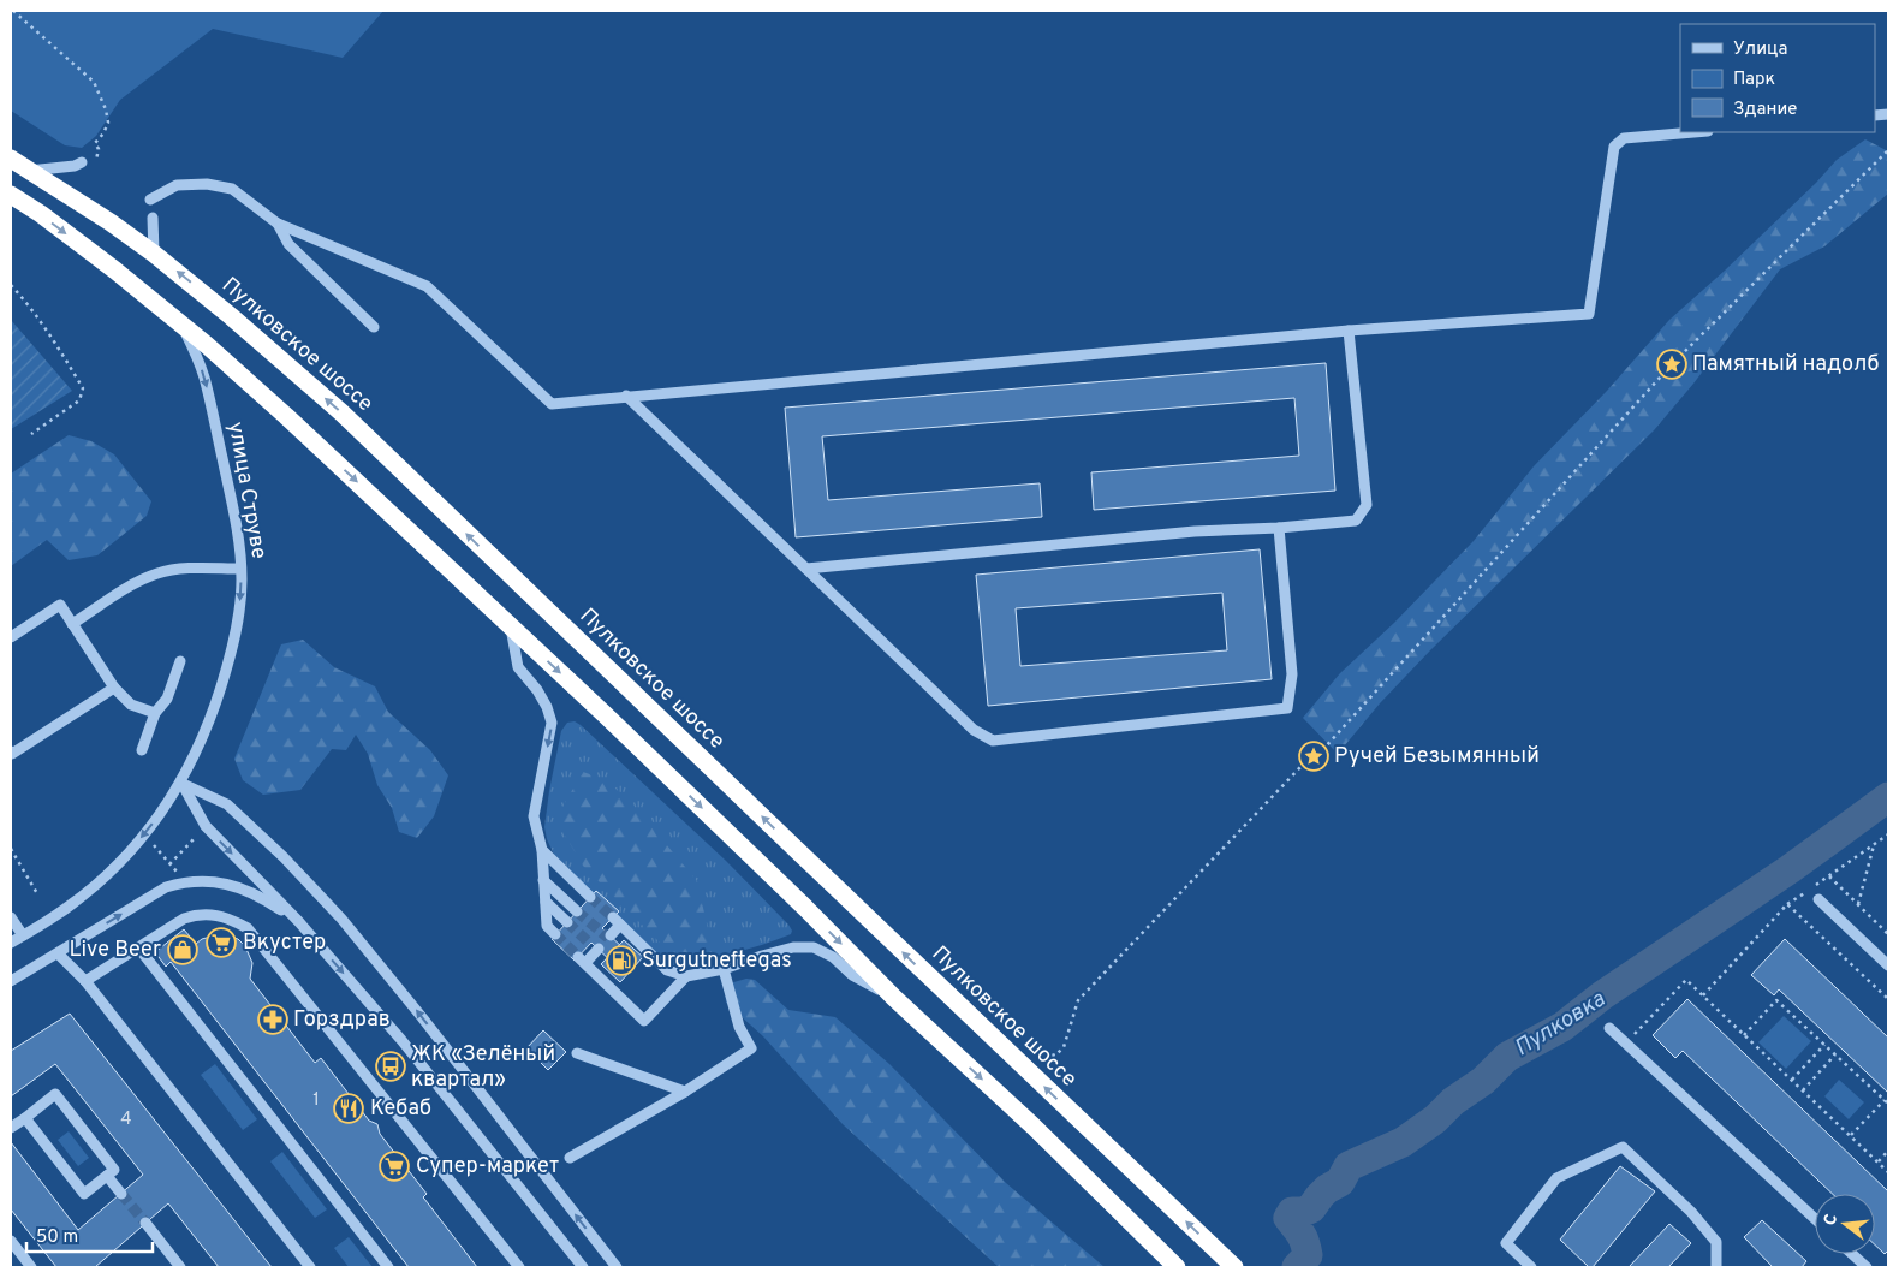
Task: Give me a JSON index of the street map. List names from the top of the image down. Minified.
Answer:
{"streets":{"highway":["Пулковское шоссе"],"street":["улица Струве"]},"one_way":["улица Струве"],"water":["Пулковка"],"places":{"place":["Памятный надолб","Ручей Безымянный"],"supermarket":["Вкустер","Супер-маркет"],"shop":["Live Beer"],"fuel station":["Surgutneftegas"],"pharmacy":["Горздрав"],"bus stop":["ЖК «Зелёный квартал»"],"restaurant":["Кебаб"]},"house_numbers":["1","4"],"legend":["Улица","Парк","Здание"],"scale_bar":"50 m","north":"left"}
